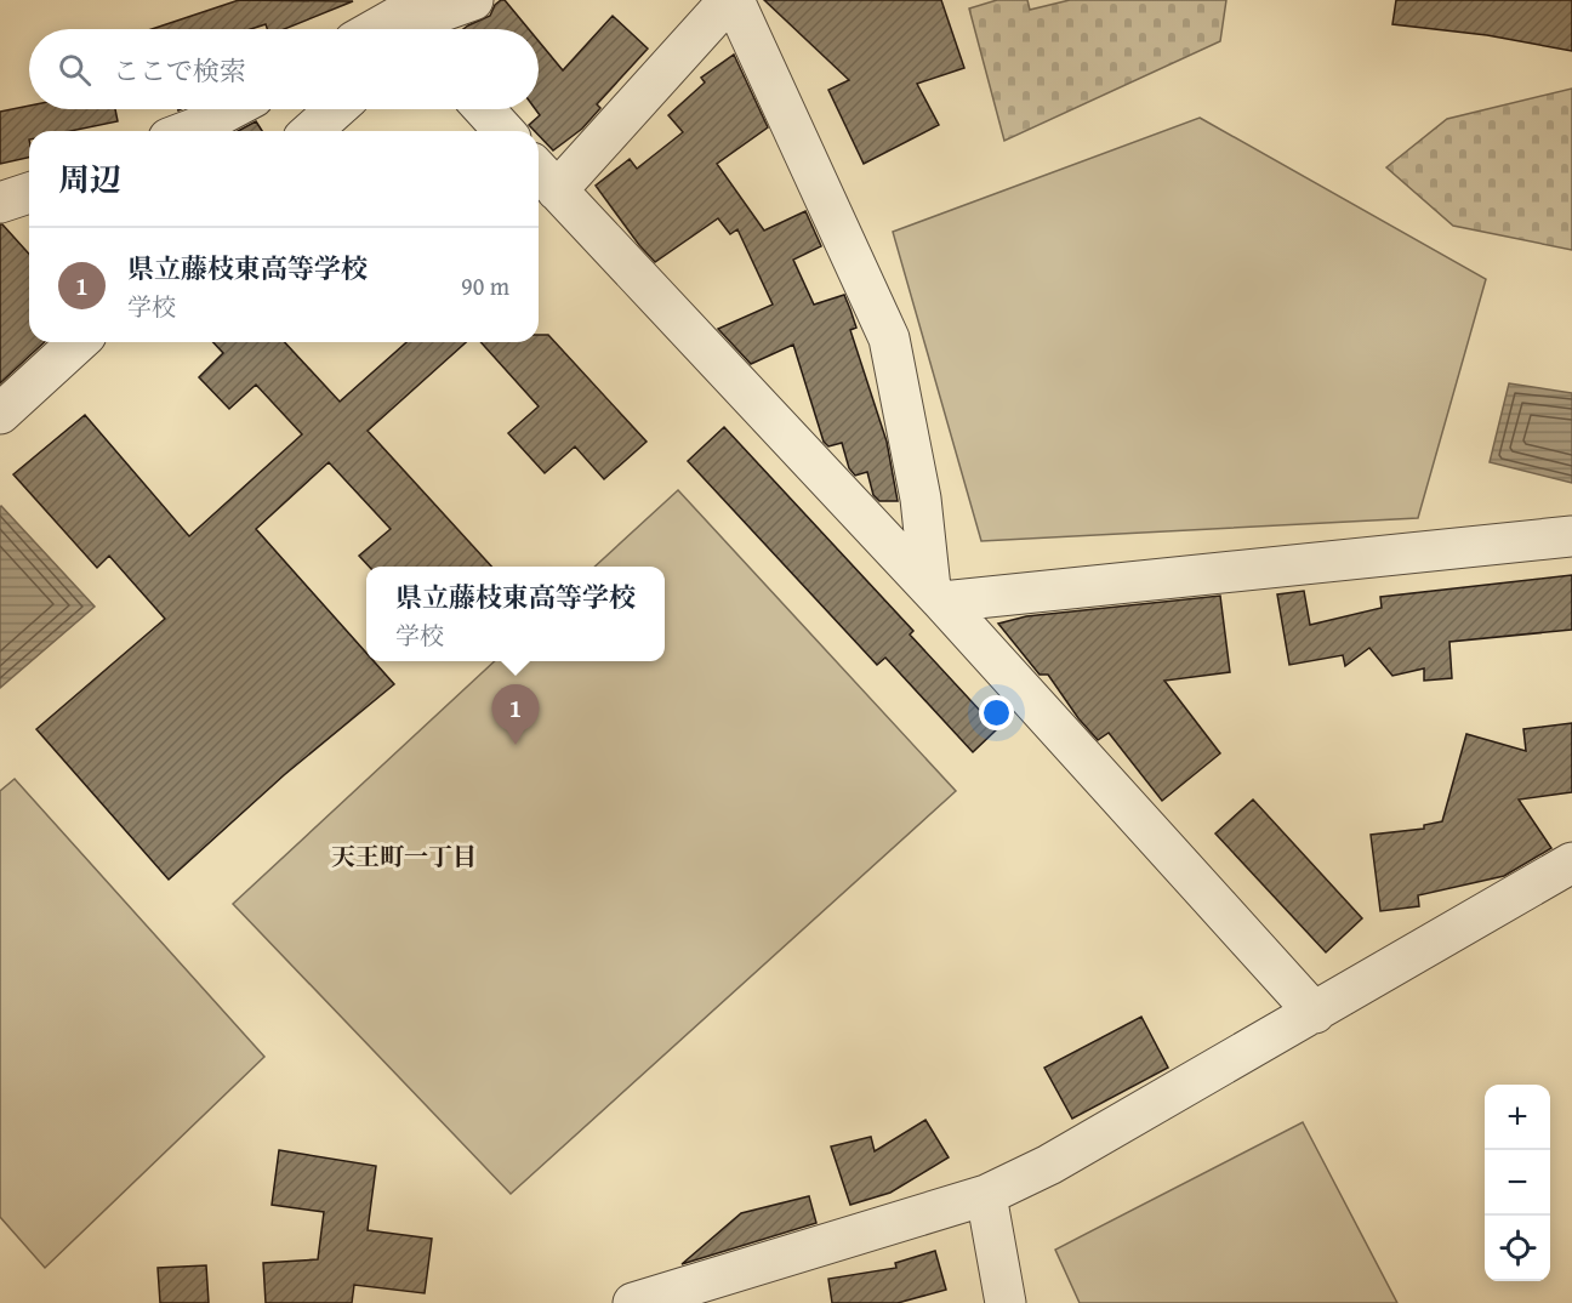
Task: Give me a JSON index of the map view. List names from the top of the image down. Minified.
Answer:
{"districts":["天王町一丁目"],"page":{"search":"ここで検索","heading":"周辺","list":[{"mark":"1","name":"県立藤枝東高等学校","note":"学校","value":"90 m"}],"popup":["県立藤枝東高等学校","学校"],"pins":"1","map_buttons":["+","−"]}}
